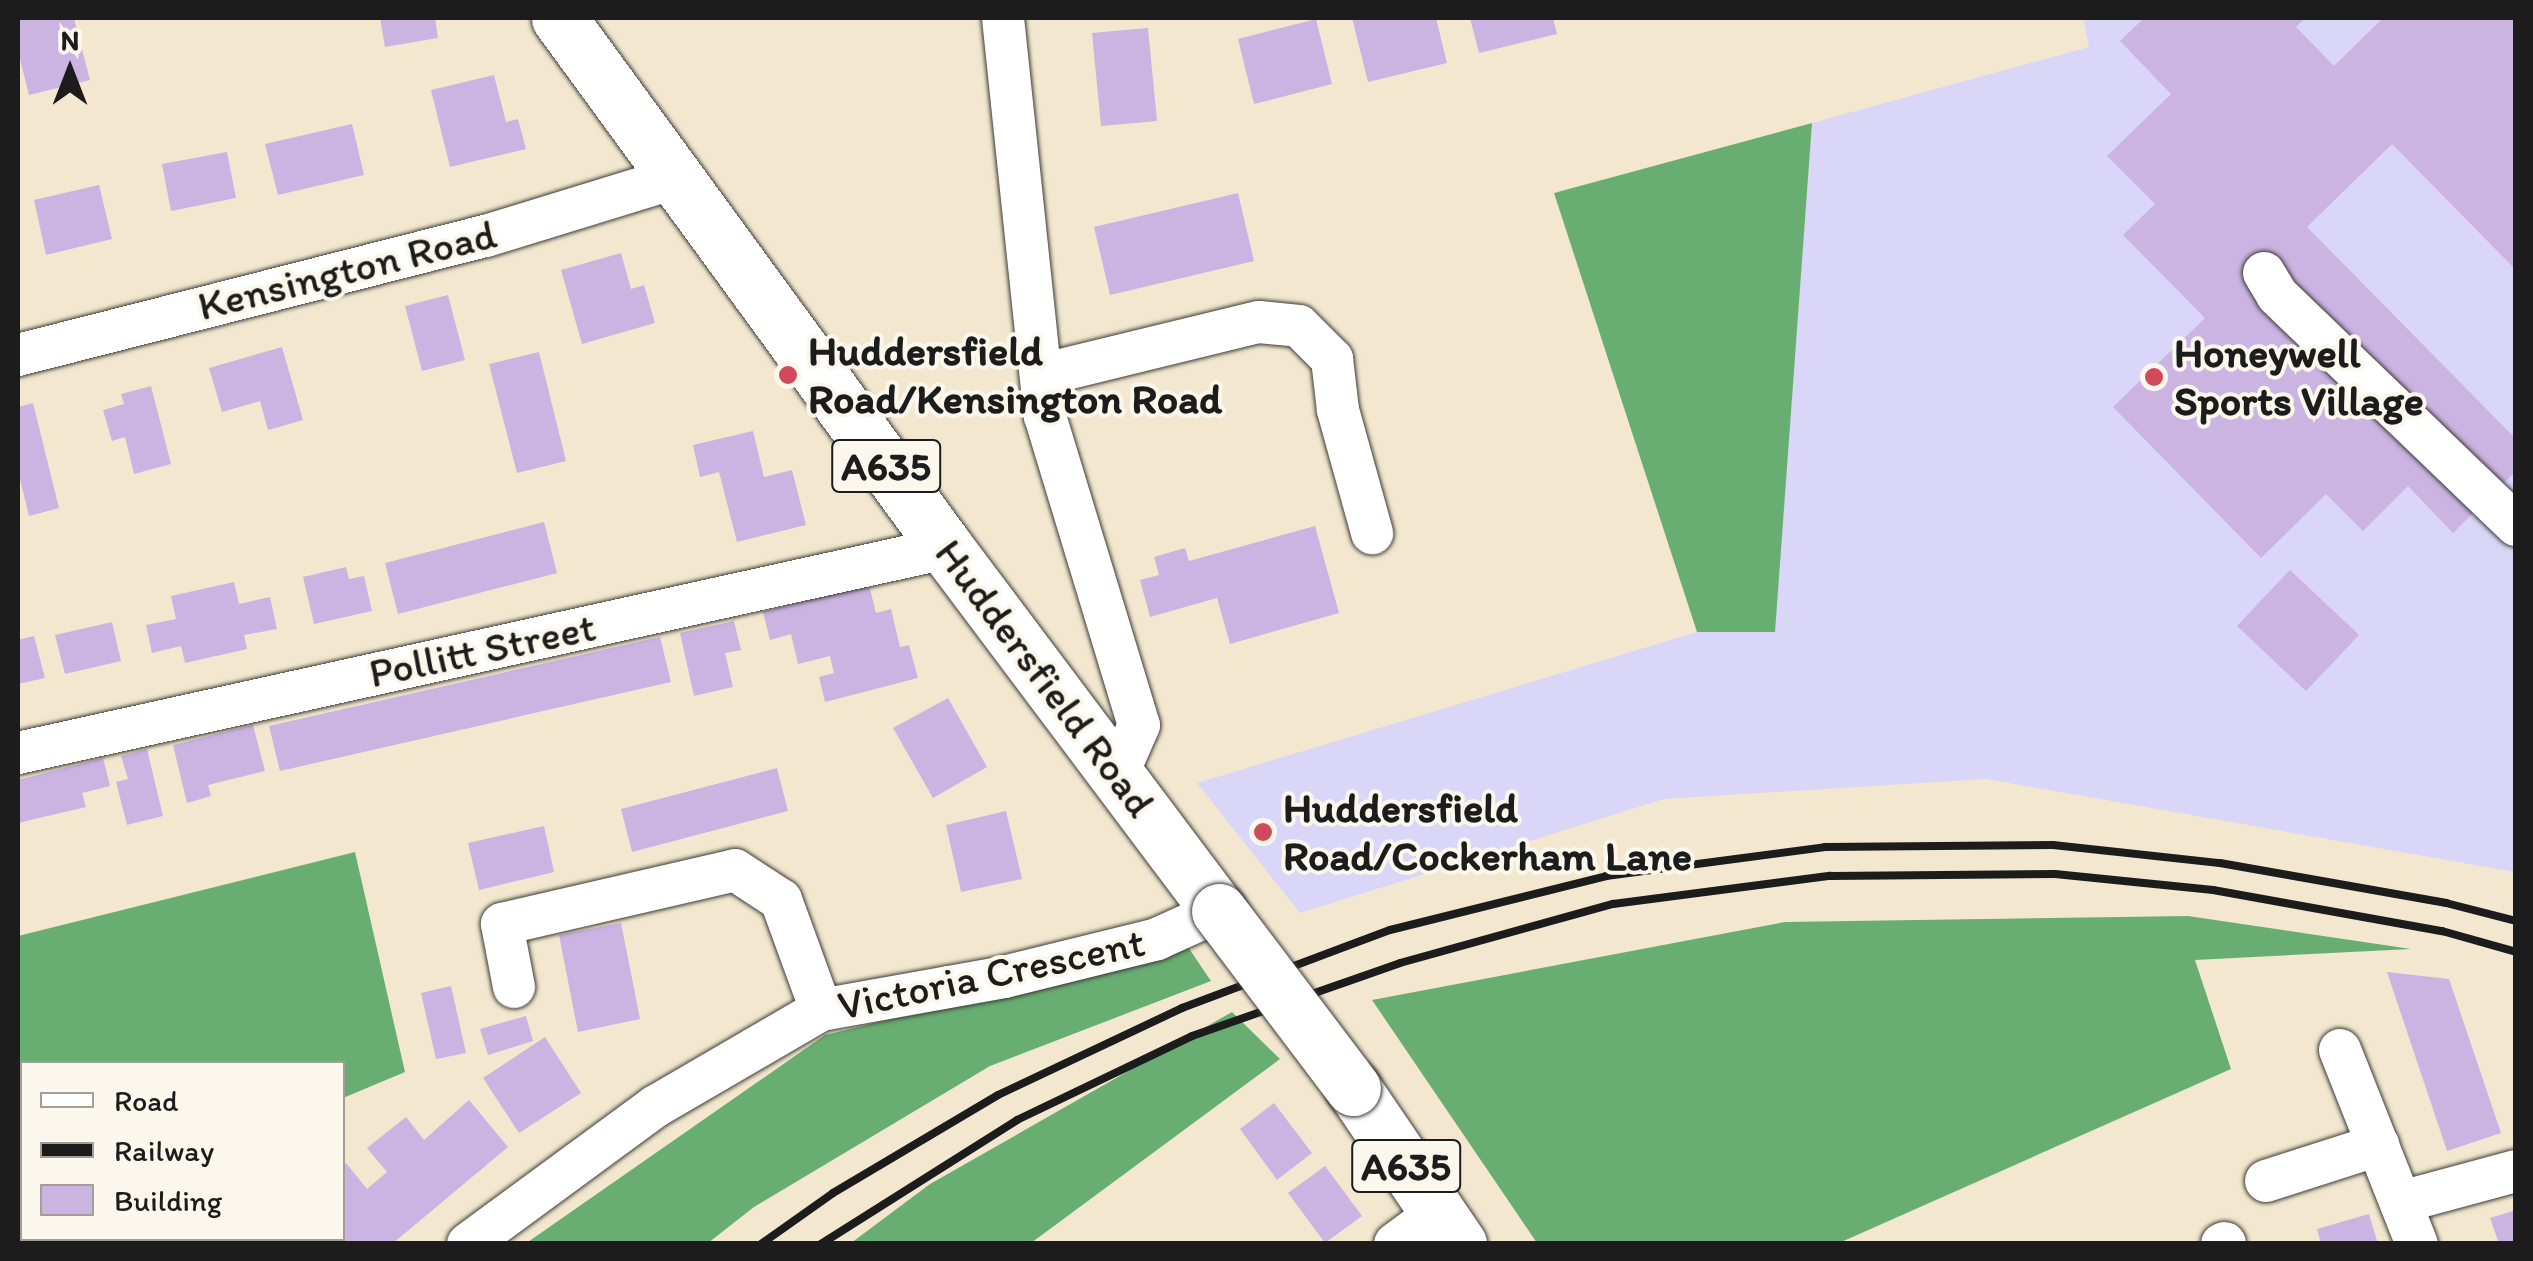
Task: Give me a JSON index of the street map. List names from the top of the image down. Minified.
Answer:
{"streets":{"highway":["A635","Huddersfield Road"],"street":["Kensington Road","Pollitt Street","Victoria Crescent"]},"crossings":[["Kensington Road","Huddersfield Road"],["Pollitt Street","Huddersfield Road"],["Huddersfield Road","Victoria Crescent"]],"places":["Huddersfield Road/Kensington Road","Honeywell Sports Village","Huddersfield Road/Cockerham Lane"],"legend":["Road","Railway","Building"],"north":"top"}
